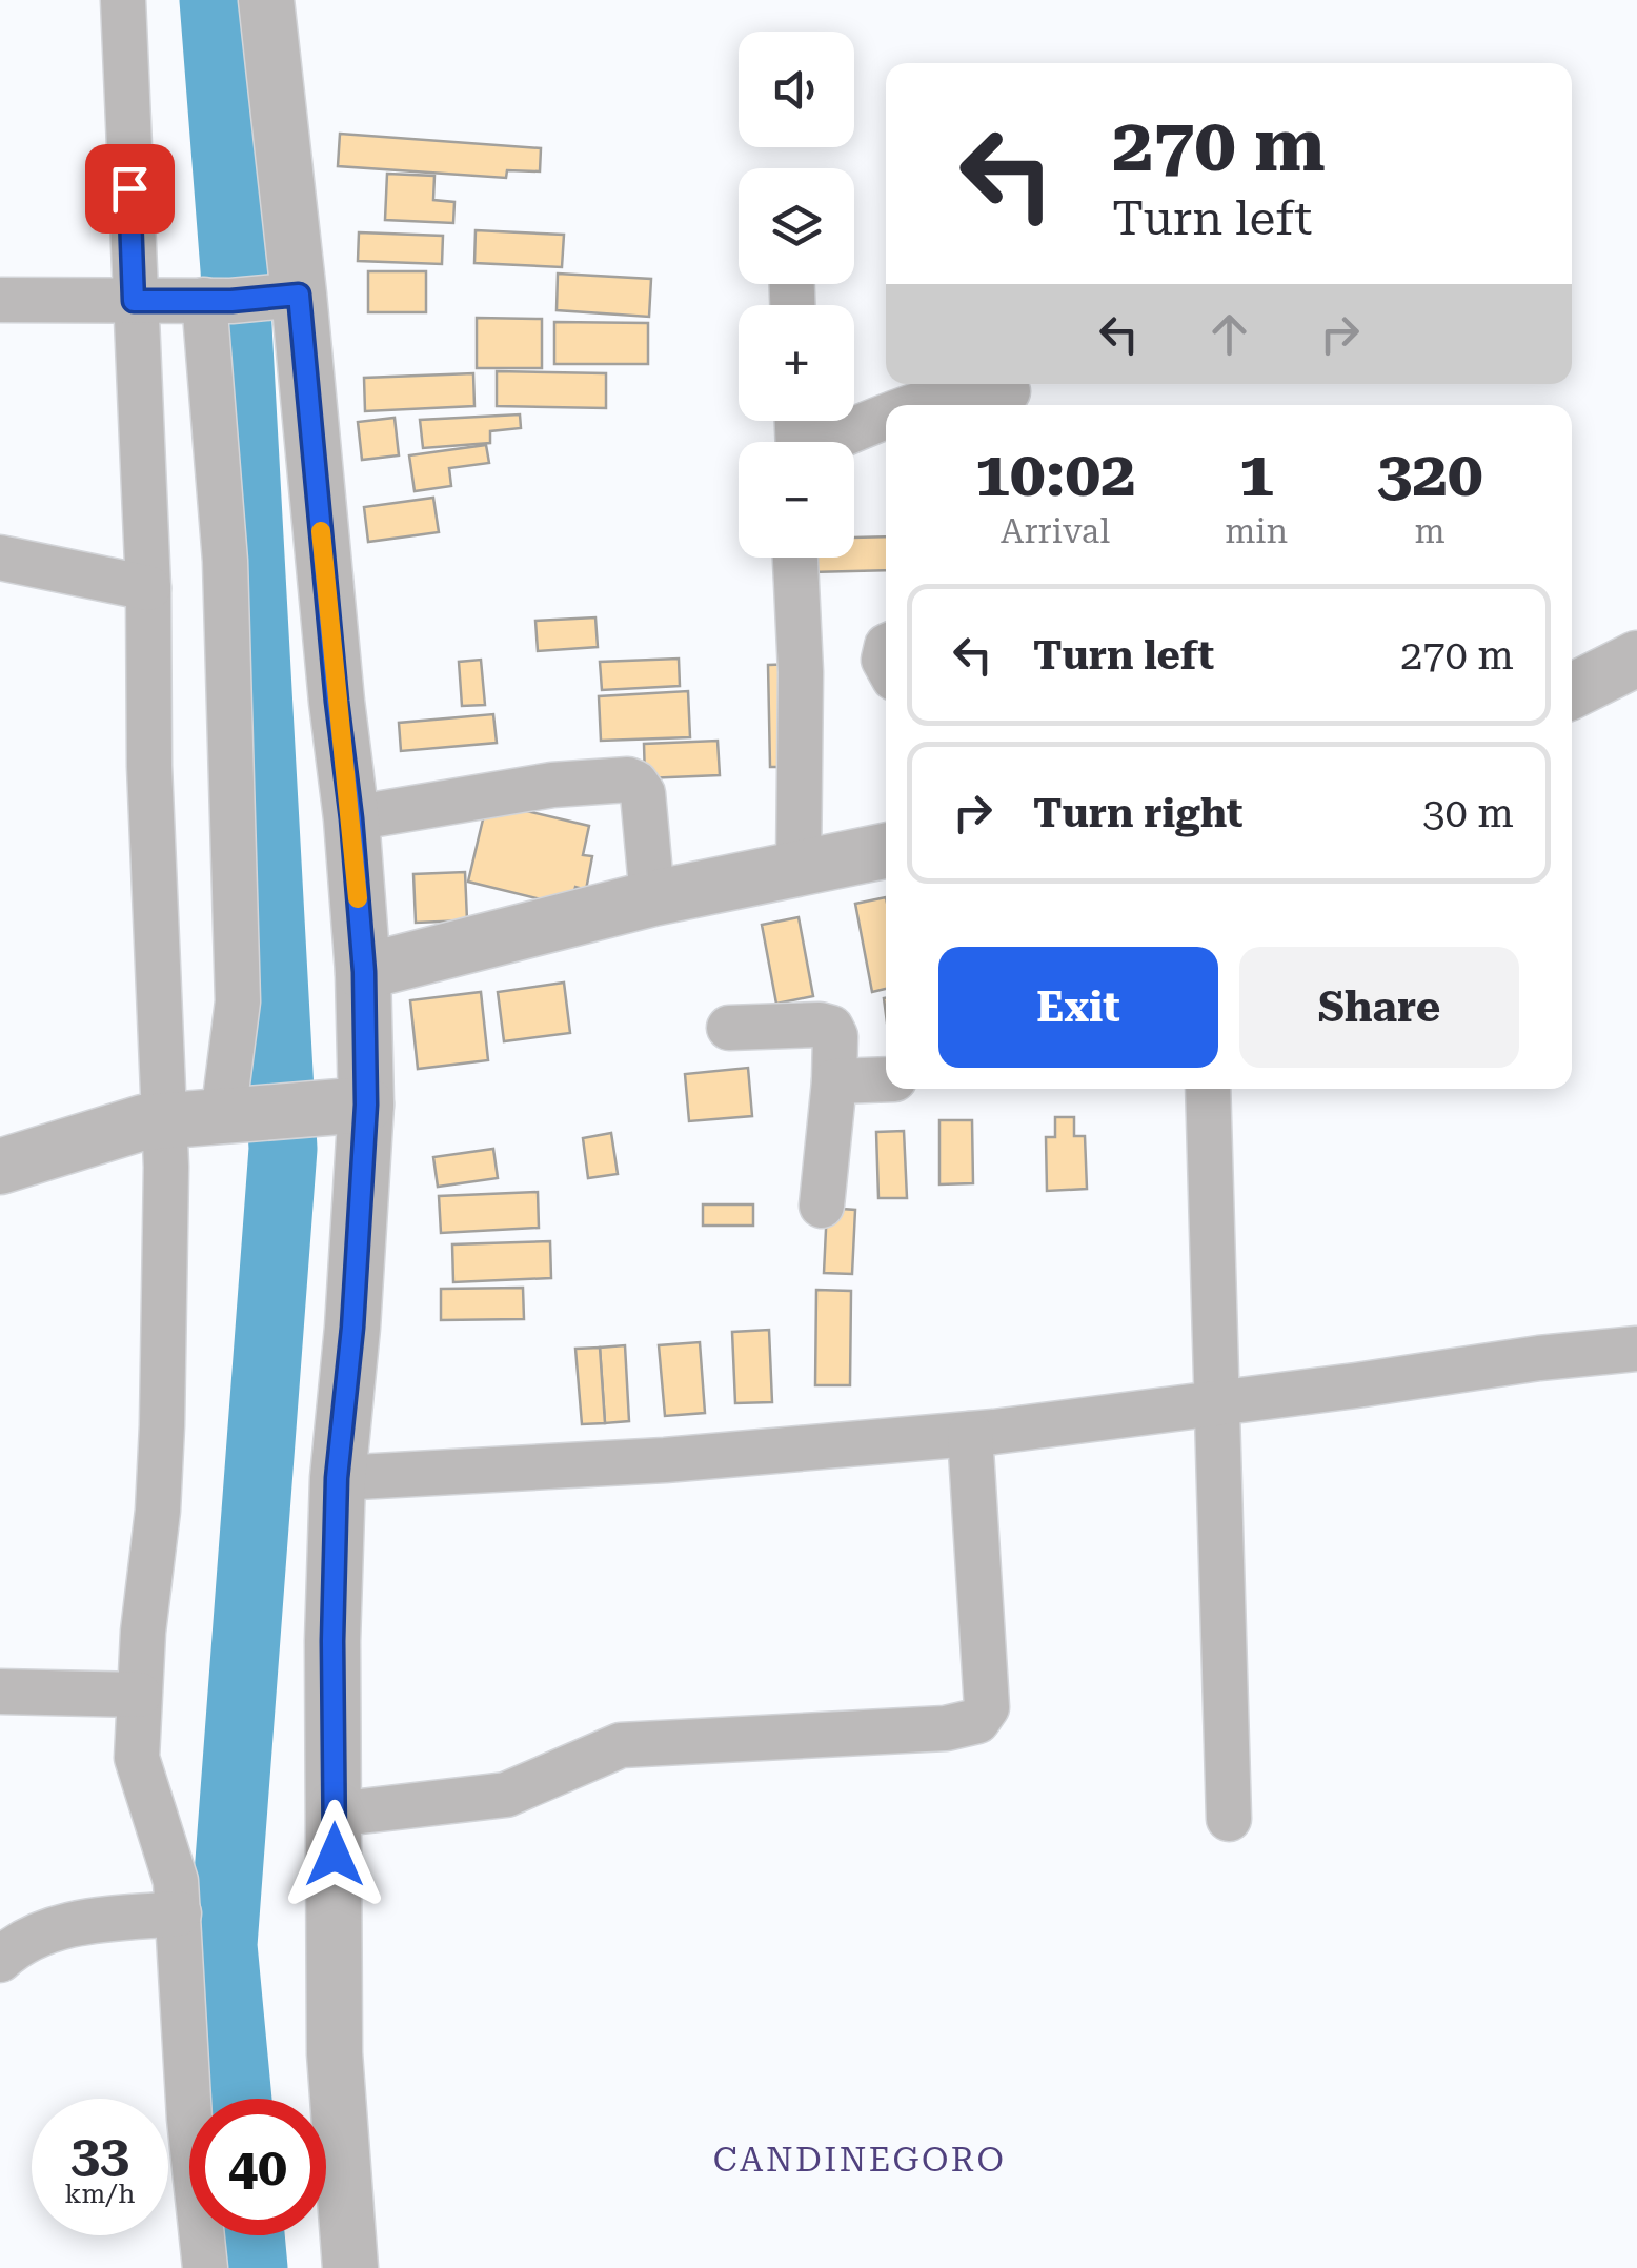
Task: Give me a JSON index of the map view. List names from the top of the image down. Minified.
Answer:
{"districts":["CANDINEGORO"],"page":{"map_buttons":["+","−"],"turn":["270 m","Turn left"],"eta":["10:02","Arrival","1","min","320","m"],"list":[{"name":"Turn left","value":"270 m"},{"name":"Turn right","value":"30 m"}],"buttons":["Exit","Share"],"speed":"33 km/h","limit":"40"}}
